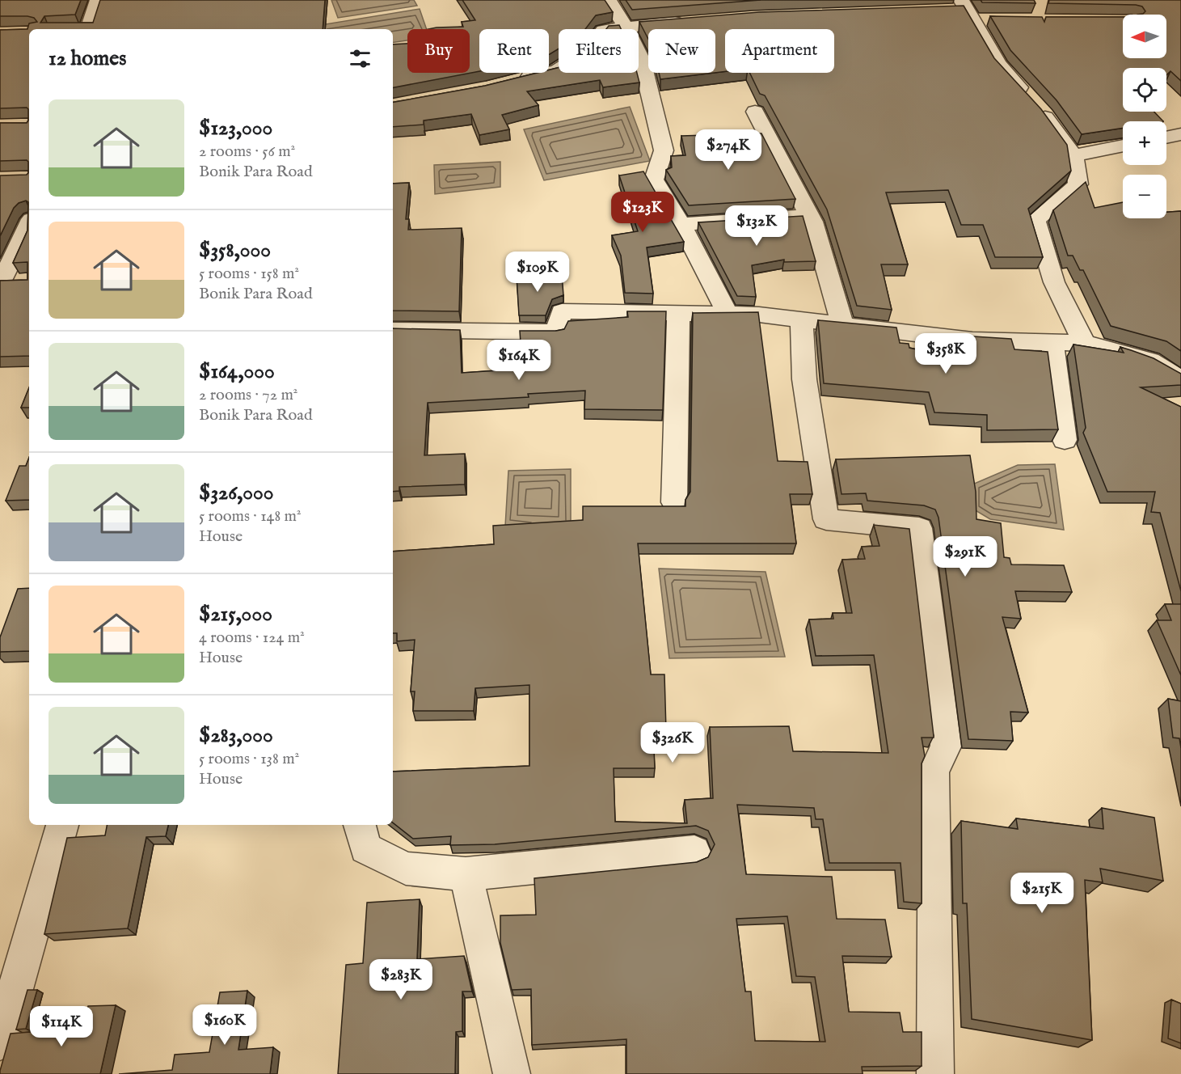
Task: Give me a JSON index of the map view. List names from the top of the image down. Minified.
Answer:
{"north":"left","page":{"map_buttons":["+","−"],"chip":["Buy","Rent","Filters","New","Apartment"],"heading":"12 homes","list":[{"name":"$123,000","note":"2 rooms · 56 m² · Bonik Para Road"},{"name":"$358,000","note":"5 rooms · 158 m² · Bonik Para Road"},{"name":"$164,000","note":"2 rooms · 72 m² · Bonik Para Road"},{"name":"$326,000","note":"5 rooms · 148 m² · House"},{"name":"$215,000","note":"4 rooms · 124 m² · House"},{"name":"$283,000","note":"5 rooms · 138 m² · House"}],"price":["$274K","$123K","$132K","$109K","$358K","$164K","$291K","$326K","$215K","$283K","$160K","$114K"]}}
